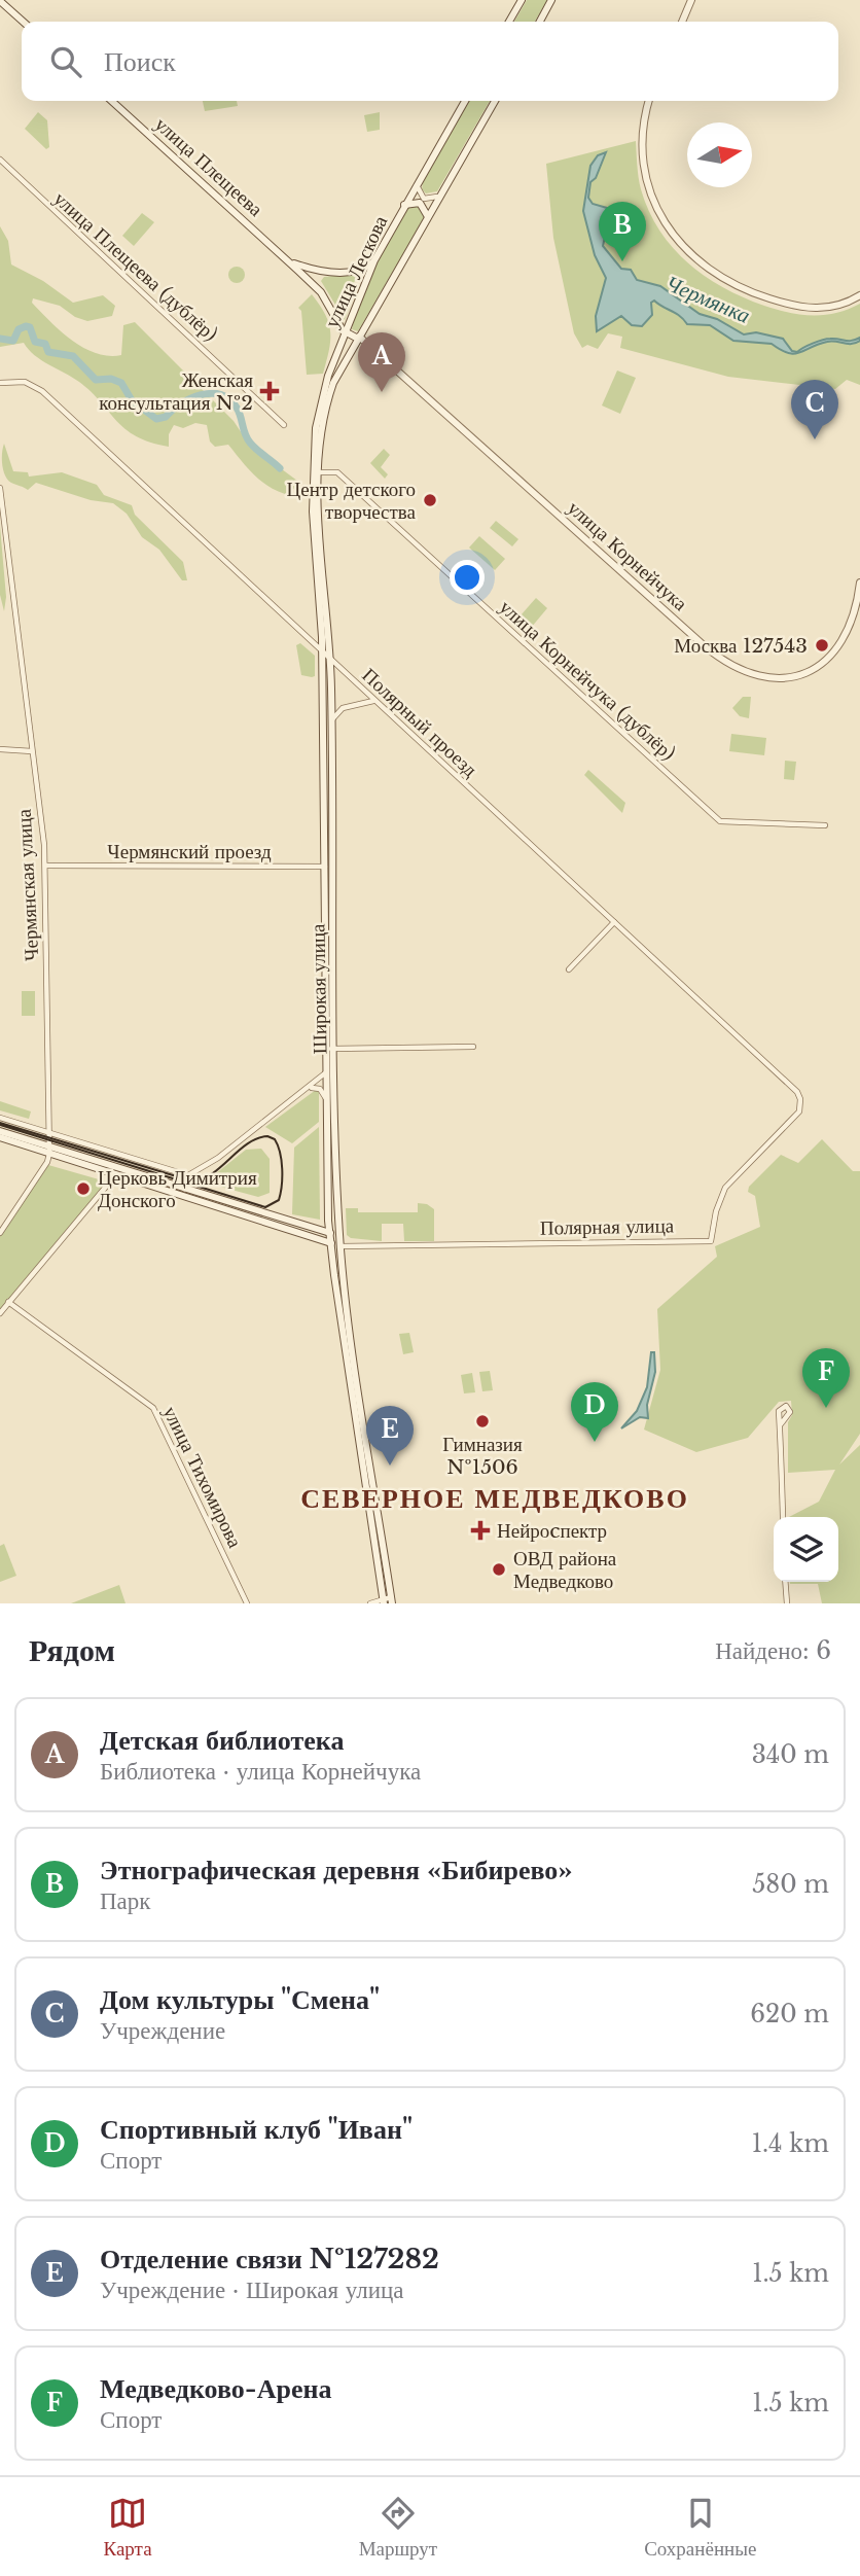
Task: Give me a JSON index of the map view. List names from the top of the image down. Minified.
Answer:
{"streets":{"main road":["улица Плещеева","улица Лескова","улица Корнейчука","Широкая улица","Полярная улица"],"street":["улица Плещеева (дублёр)","улица Корнейчука (дублёр)","Полярный проезд","Чермянский проезд","Чермянская улица","улица Тихомирова"]},"crossings":[["улица Плещеева","улица Лескова"],["улица Лескова","улица Корнейчука"],["улица Лескова","Широкая улица"],["улица Корнейчука (дублёр)","Широкая улица"],["Полярный проезд","Широкая улица"],["Полярный проезд","Полярная улица"],["Чермянский проезд","Чермянская улица"],["Чермянский проезд","Широкая улица"],["Чермянская улица","Полярная улица"],["Широкая улица","Полярная улица"]],"districts":["СЕВЕРНОЕ МЕДВЕДКОВО"],"water":["Чермянка"],"places":{"health":["Женская консультация №2","Нейроcпектр"],"other":["Центр детского творчества","Москва 127543","Церковь Димитрия Донского","Гимназия №1506","ОВД района Медведково"]},"north":"right","page":{"search":"Поиск","pins":["B","A","C","F","D","E"],"heading":["Рядом","Найдено: 6"],"list":[{"mark":"A","name":"Детская библиотека","note":"Библиотека · улица Корнейчука","value":"340 m"},{"mark":"B","name":"Этнографическая деревня «Бибирево»","note":"Парк","value":"580 m"},{"mark":"C","name":"Дом культуры \"Смена\"","note":"Учреждение","value":"620 m"},{"mark":"D","name":"Спортивный клуб \"Иван\"","note":"Спорт","value":"1.4 km"},{"mark":"E","name":"Отделение связи №127282","note":"Учреждение · Широкая улица","value":"1.5 km"},{"mark":"F","name":"Медведково-Арена","note":"Спорт","value":"1.5 km"}],"nav":["Карта","Маршрут","Сохранённые"]}}
